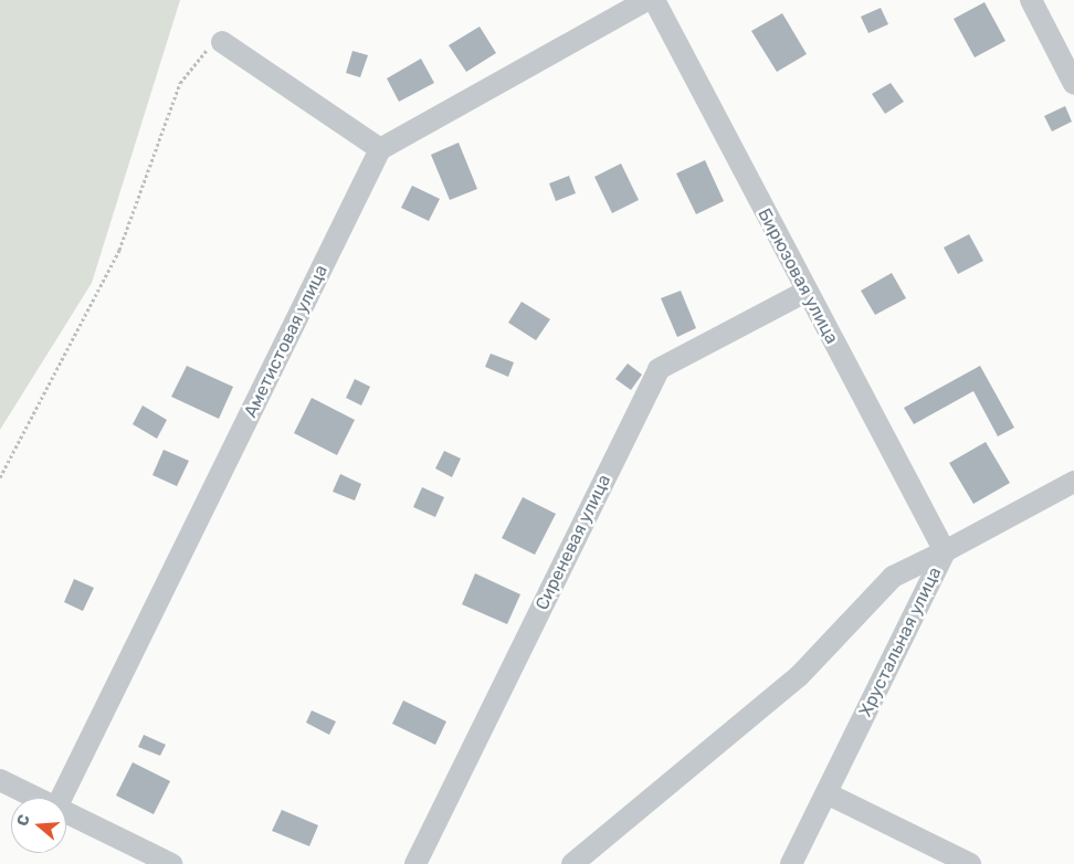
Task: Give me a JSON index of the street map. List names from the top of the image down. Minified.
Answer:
{"streets":{"street":["Бирюзовая улица","Аметистовая улица","Сиреневая улица","Хрустальная улица"]},"crossings":[["Бирюзовая улица","Сиреневая улица"],["Бирюзовая улица","Хрустальная улица"]],"north":"left"}
